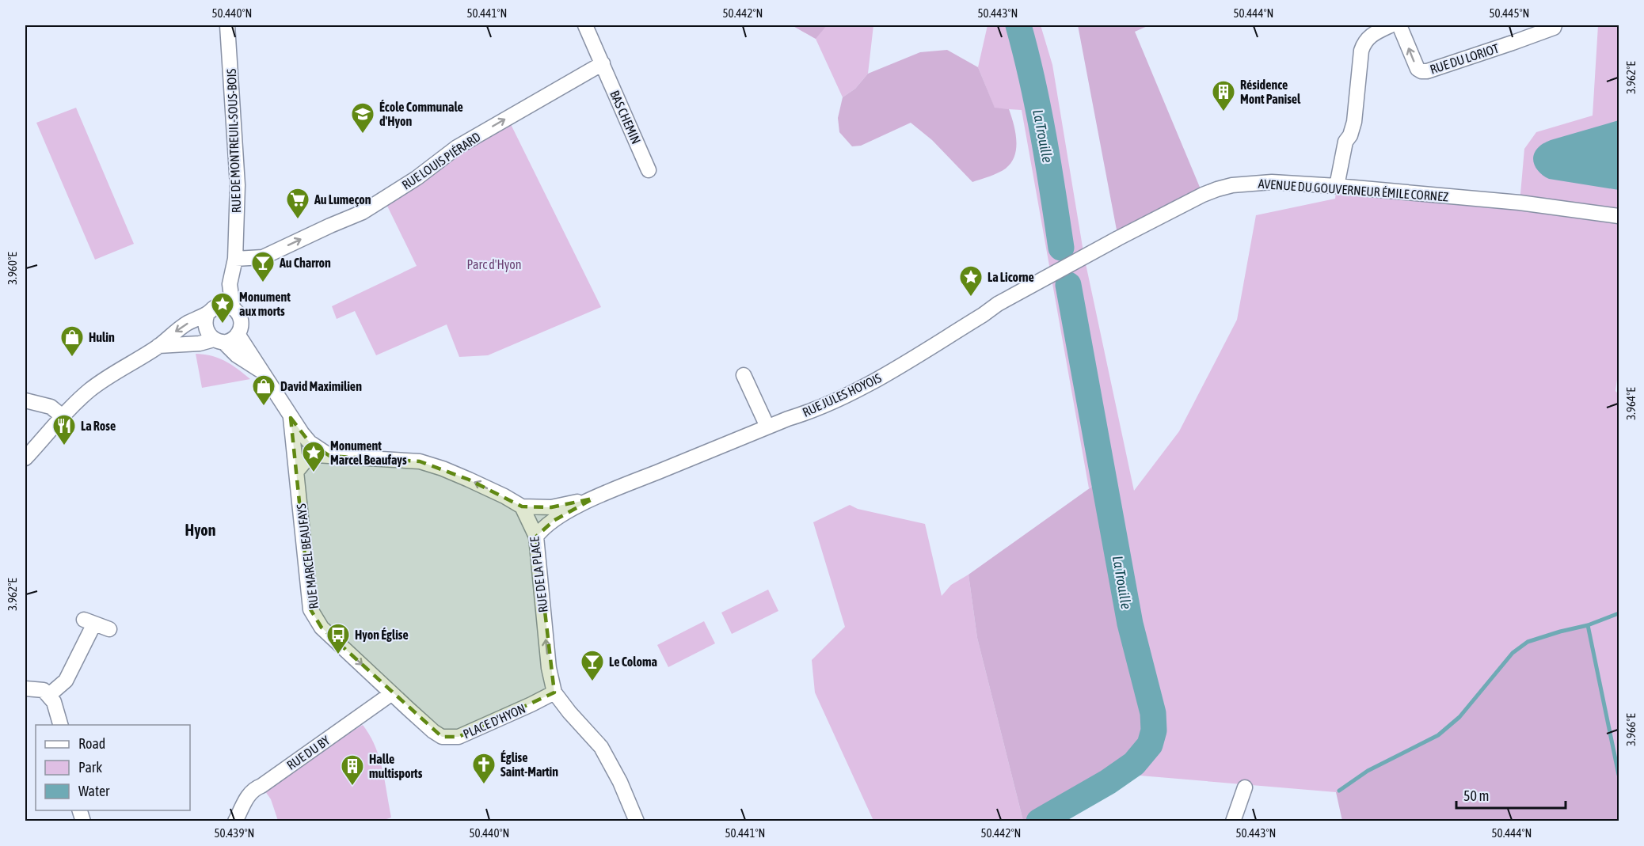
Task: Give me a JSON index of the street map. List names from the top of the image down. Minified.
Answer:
{"streets":{"street":["RUE DU LORIOT","BAS CHEMIN","RUE DE MONTREUIL-SOUS-BOIS","RUE LOUIS PIÉRARD","AVENUE DU GOUVERNEUR ÉMILE CORNEZ","RUE JULES HOYOIS","RUE MARCEL BEAUFAYS","RUE DE LA PLACE","PLACE D'HYON","RUE DU BY"]},"crossings":[["BAS CHEMIN","RUE LOUIS PIÉRARD"],["RUE DE MONTREUIL-SOUS-BOIS","RUE LOUIS PIÉRARD"],["AVENUE DU GOUVERNEUR ÉMILE CORNEZ","RUE JULES HOYOIS"],["RUE JULES HOYOIS","RUE DE LA PLACE"],["RUE MARCEL BEAUFAYS","PLACE D'HYON"],["RUE MARCEL BEAUFAYS","RUE DU BY"],["RUE DE LA PLACE","PLACE D'HYON"]],"one_way":["RUE DU LORIOT","RUE LOUIS PIÉRARD","RUE MARCEL BEAUFAYS","RUE DE LA PLACE"],"districts":["Hyon"],"water":["La Trouille"],"parks":["Parc d'Hyon"],"places":{"building":["Résidence Mont Panisel","Halle multisports"],"school or university":["École Communale d'Hyon"],"supermarket":["Au Lumeçon"],"bar":["Au Charron","Le Coloma"],"place":["La Licorne","Monument aux morts","Monument Marcel Beaufays"],"shop":["Hulin","David Maximilien"],"restaurant":["La Rose"],"bus stop":["Hyon Église"],"church":["Église Saint-Martin"]},"legend":["Road","Park","Water"],"scale_bar":"50 m","coordinates":["50.440°N","50.441°N","50.442°N","50.443°N","50.444°N","50.445°N","3.962°E","3.960°E","3.964°E","3.966°E","50.439°N"]}
